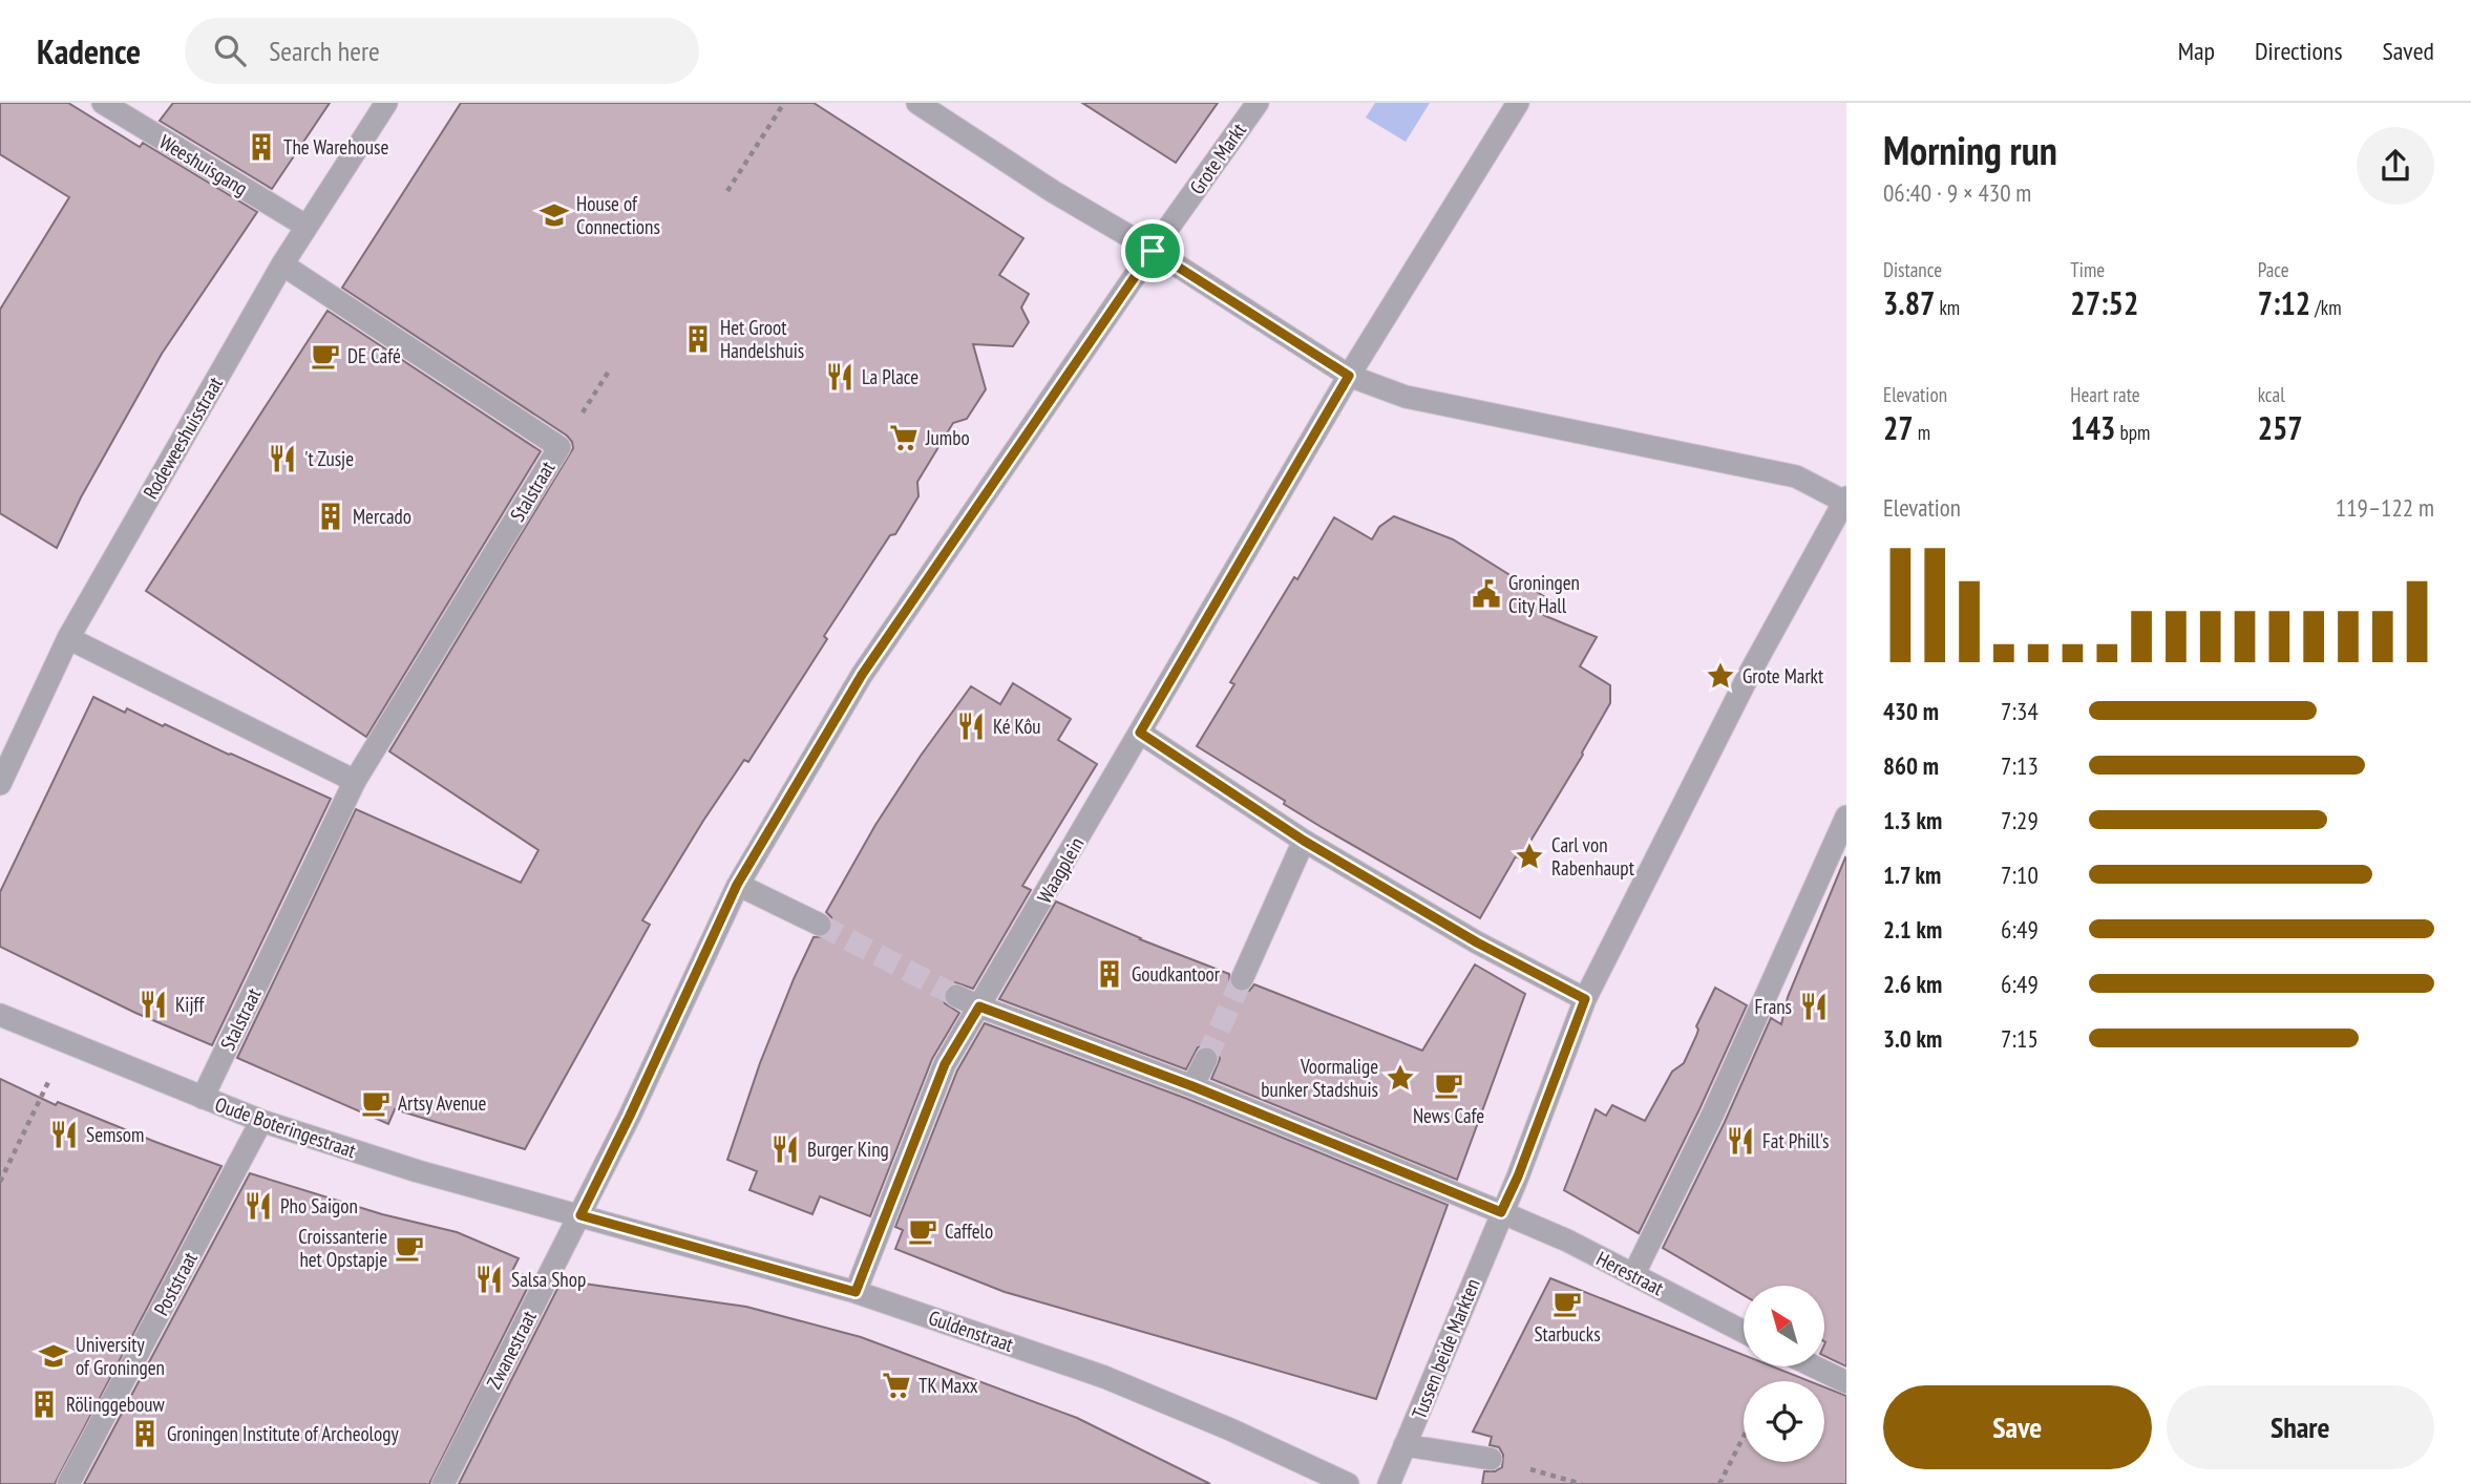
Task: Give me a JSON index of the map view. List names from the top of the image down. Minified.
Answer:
{"streets":{"street":["Grote Markt","Weeshuisgang","Rodeweeshuisstraat","Stalstraat","Waagplein","Oude Boteringestraat","Herestraat","Poststraat","Guldenstraat","Tussen beide Markten","Zwanestraat"]},"crossings":[["Grote Markt","Oude Boteringestraat"],["Grote Markt","Guldenstraat"],["Grote Markt","Zwanestraat"],["Weeshuisgang","Rodeweeshuisstraat"],["Rodeweeshuisstraat","Stalstraat"],["Stalstraat","Oude Boteringestraat"],["Waagplein","Herestraat"],["Waagplein","Guldenstraat"],["Oude Boteringestraat","Poststraat"],["Oude Boteringestraat","Guldenstraat"],["Oude Boteringestraat","Zwanestraat"],["Herestraat","Tussen beide Markten"],["Guldenstraat","Zwanestraat"]],"places":{"building":["The Warehouse","Het Groot Handelshuis","Mercado","Goudkantoor","Rölinggebouw","Groningen Institute of Archeology"],"school or university":["House of Connections","University of Groningen"],"cafe":["DE Café","News Cafe","Artsy Avenue","Caffelo","Croissanterie het Opstapje","Starbucks"],"restaurant":["La Place","'t Zusje","Ké Kôu","Kijff","Frans","Semsom","Fat Phill's","Burger King","Pho Saigon","Salsa Shop"],"supermarket":["Jumbo","TK Maxx"],"public building":["Groningen City Hall"],"place":["Grote Markt","Carl von Rabenhaupt","Voormalige bunker Stadshuis"]},"north":"top left","page":{"header":"Kadence","search":"Search here","nav":["Map","Directions","Saved"],"heading":["Morning run","06:40 · 9 × 430 m"],"stats":[["Distance","3.87 km"],["Time","27:52"],["Pace","7:12 /km"],["Elevation","27 m"],["Heart rate","143 bpm"],["kcal","257"]],"chart":["Elevation","119–122 m"],"list":[{"name":"430 m","note":"7:34"},{"name":"860 m","note":"7:13"},{"name":"1.3 km","note":"7:29"},{"name":"1.7 km","note":"7:10"},{"name":"2.1 km","note":"6:49"},{"name":"2.6 km","note":"6:49"},{"name":"3.0 km","note":"7:15"}],"buttons":["Save","Share"]}}
